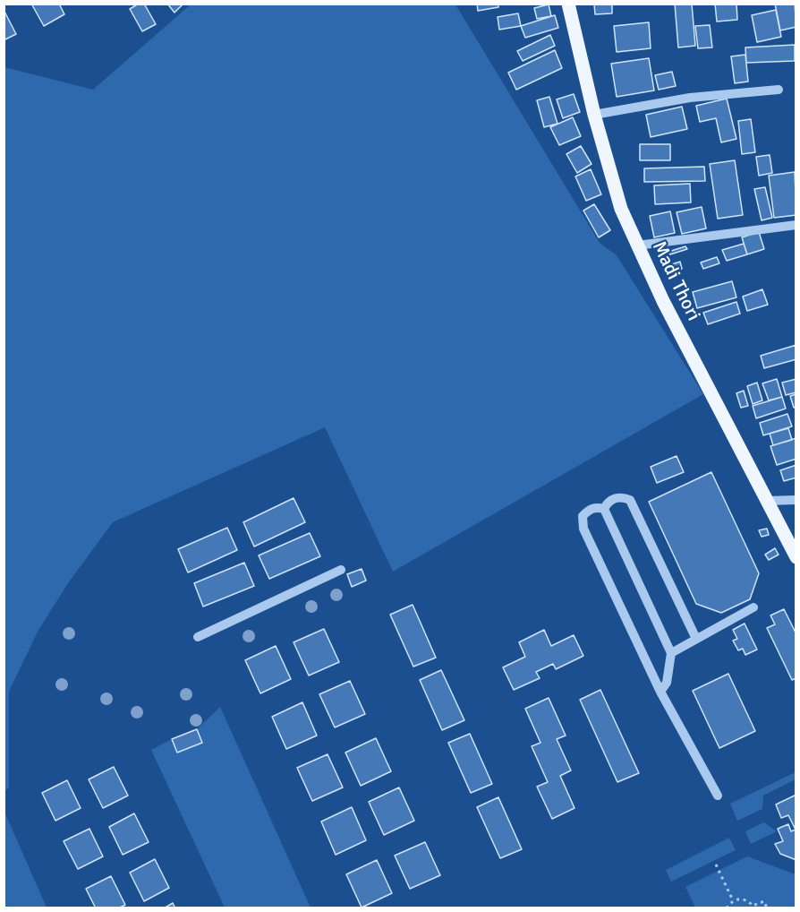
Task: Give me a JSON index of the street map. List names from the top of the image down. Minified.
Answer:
{"streets":{"main road":["Madi Thori"]}}
